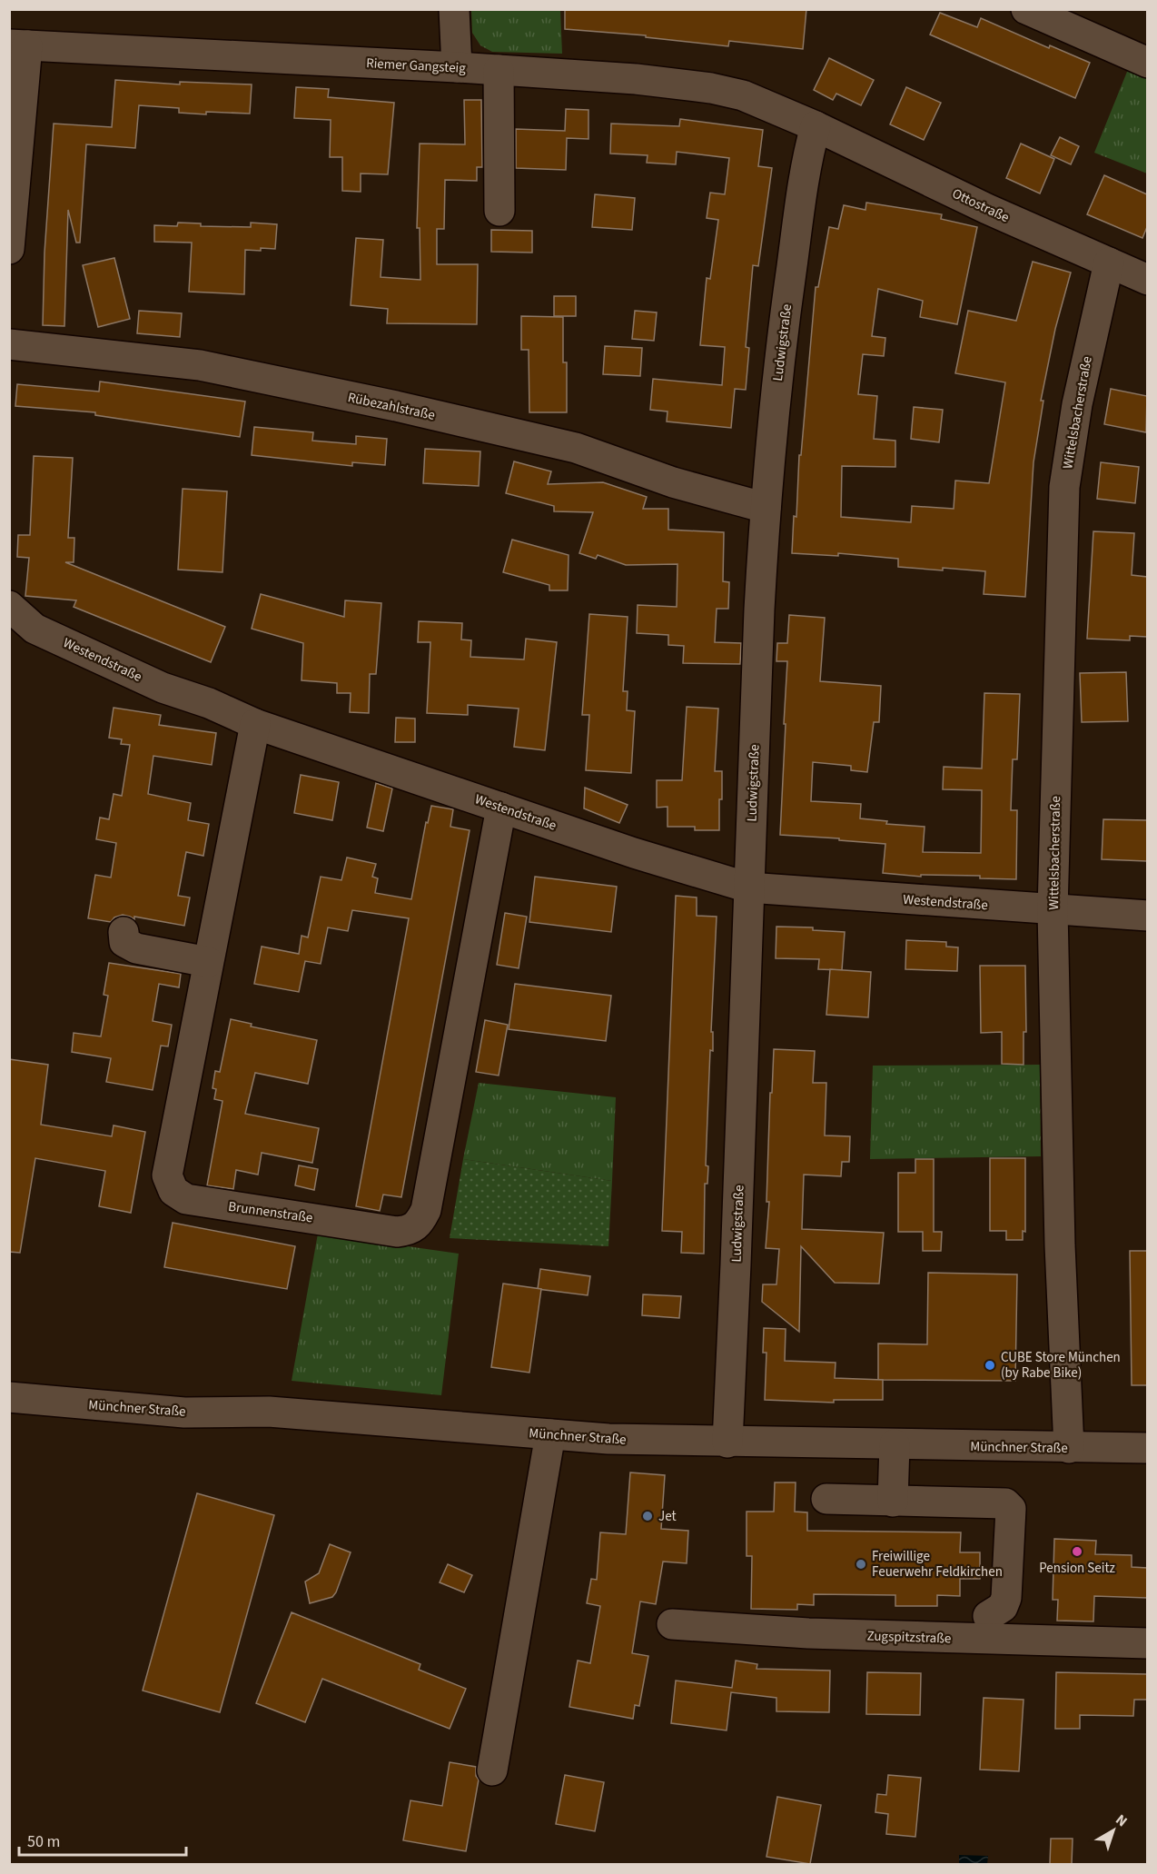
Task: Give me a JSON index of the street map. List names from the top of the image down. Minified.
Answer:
{"streets":{"street":["Riemer Gangsteig","Ottostraße","Ludwigstraße","Rübezahlstraße","Wittelsbacherstraße","Westendstraße","Brunnenstraße","Münchner Straße","Zugspitzstraße"]},"crossings":[["Riemer Gangsteig","Ottostraße"],["Riemer Gangsteig","Ludwigstraße"],["Ottostraße","Ludwigstraße"],["Ottostraße","Wittelsbacherstraße"],["Ludwigstraße","Rübezahlstraße"],["Ludwigstraße","Westendstraße"],["Ludwigstraße","Münchner Straße"],["Wittelsbacherstraße","Westendstraße"],["Wittelsbacherstraße","Münchner Straße"],["Westendstraße","Brunnenstraße"]],"places":["CUBE Store München (by Rabe Bike)","Jet","Pension Seitz","Freiwillige Feuerwehr Feldkirchen"],"scale_bar":"50 m","north":"top right"}
